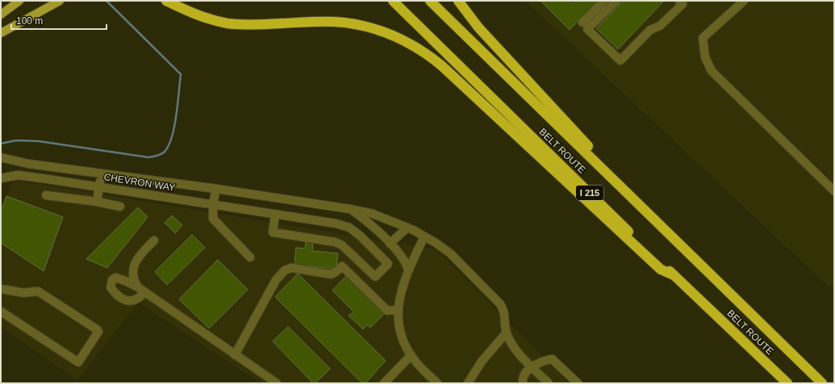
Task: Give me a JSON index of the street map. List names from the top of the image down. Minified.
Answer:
{"streets":{"highway":["BELT ROUTE","I 215"],"lane":["CHEVRON WAY"]},"scale_bar":"100 m"}
